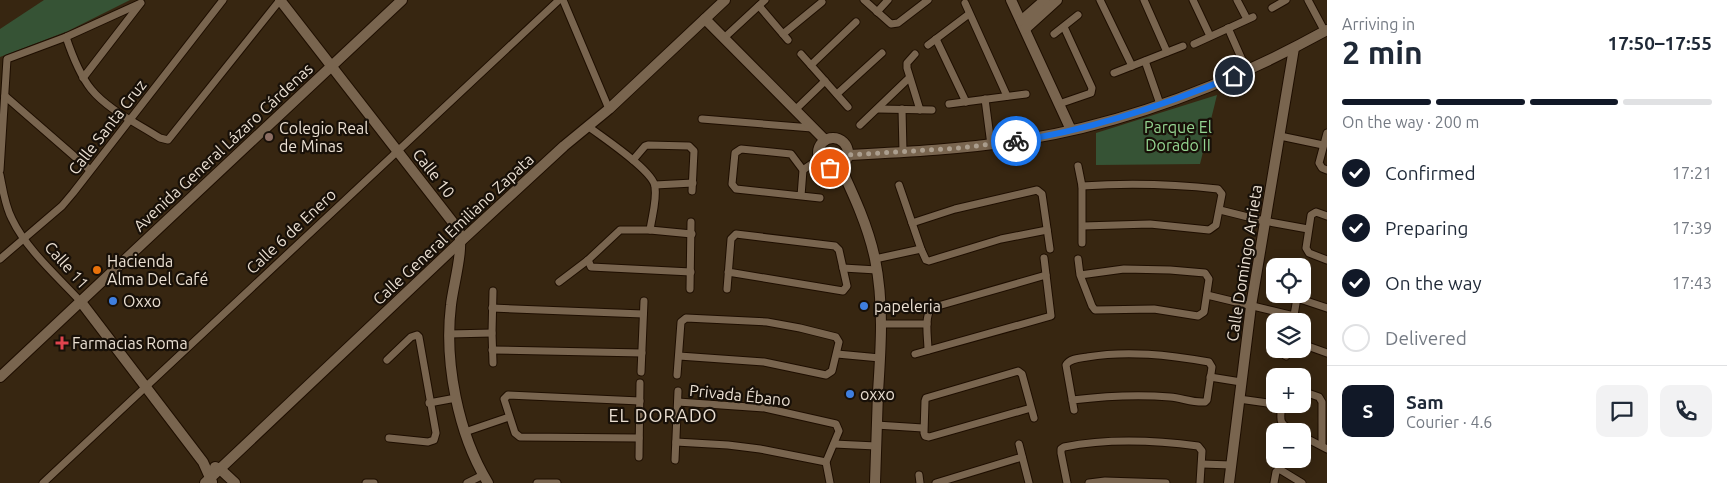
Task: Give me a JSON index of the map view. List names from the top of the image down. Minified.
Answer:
{"streets":{"street":["Calle Santa Cruz","Avenida General Lázaro Cárdenas","Calle 10","Calle General Emiliano Zapata","Calle 6 de Enero","Calle Domingo Arrieta","Calle 11","Privada Ébano"]},"crossings":[["Calle Santa Cruz","Calle 11"],["Avenida General Lázaro Cárdenas","Calle 10"],["Avenida General Lázaro Cárdenas","Calle 11"],["Calle 10","Calle General Emiliano Zapata"],["Calle 10","Calle 6 de Enero"],["Calle General Emiliano Zapata","Calle 11"],["Calle 6 de Enero","Calle 11"]],"districts":["EL DORADO"],"parks":["Parque El Dorado II"],"places":{"other":["Colegio Real de Minas","Hacienda Alma Del Café","Oxxo","papeleria","oxxo"],"health":["Farmacias Roma"]},"page":{"heading":["2 min","Arriving in","17:50–17:55"],"panel":["Sam","Courier · 4.6"],"bar":"On the way · 200 m","list":[["Confirmed","17:21"],["Preparing","17:39"],["On the way","17:43"],"Delivered"],"map_buttons":["+","−"],"round":"S"}}
